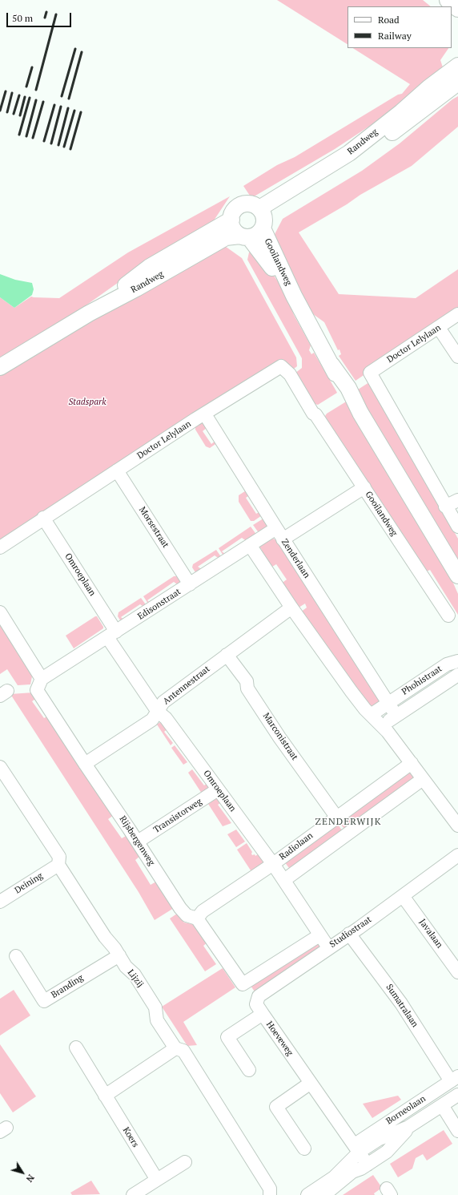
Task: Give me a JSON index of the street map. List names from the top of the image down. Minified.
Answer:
{"streets":{"main road":["Randweg","Gooilandweg"],"street":["Doctor Lelylaan","Morsestraat","Zenderlaan","Omroeplaan","Edisonstraat","Phohistraat","Antennestraat","Marconistraat","Transistorweg","Rijsbergenweg","Radiolaan","Deining","Studiostraat","Javalaan","Lijzij","Branding","Sumatralaan","Hoeveweg","Borneolaan","Koers"]},"crossings":[["Randweg","Gooilandweg"],["Gooilandweg","Doctor Lelylaan"],["Gooilandweg","Edisonstraat"],["Doctor Lelylaan","Morsestraat"],["Doctor Lelylaan","Zenderlaan"],["Doctor Lelylaan","Omroeplaan"],["Morsestraat","Edisonstraat"],["Zenderlaan","Edisonstraat"],["Zenderlaan","Phohistraat"],["Omroeplaan","Edisonstraat"],["Omroeplaan","Antennestraat"],["Omroeplaan","Transistorweg"],["Omroeplaan","Rijsbergenweg"],["Omroeplaan","Radiolaan"],["Omroeplaan","Studiostraat"],["Edisonstraat","Rijsbergenweg"],["Antennestraat","Marconistraat"],["Antennestraat","Rijsbergenweg"],["Marconistraat","Radiolaan"],["Transistorweg","Rijsbergenweg"],["Rijsbergenweg","Radiolaan"],["Deining","Lijzij"],["Studiostraat","Javalaan"],["Studiostraat","Sumatralaan"],["Studiostraat","Hoeveweg"],["Lijzij","Branding"],["Sumatralaan","Borneolaan"],["Hoeveweg","Borneolaan"]],"districts":["ZENDERWIJK"],"parks":["Stadspark"],"legend":["Road","Railway"],"scale_bar":"50 m","north":"bottom right"}
